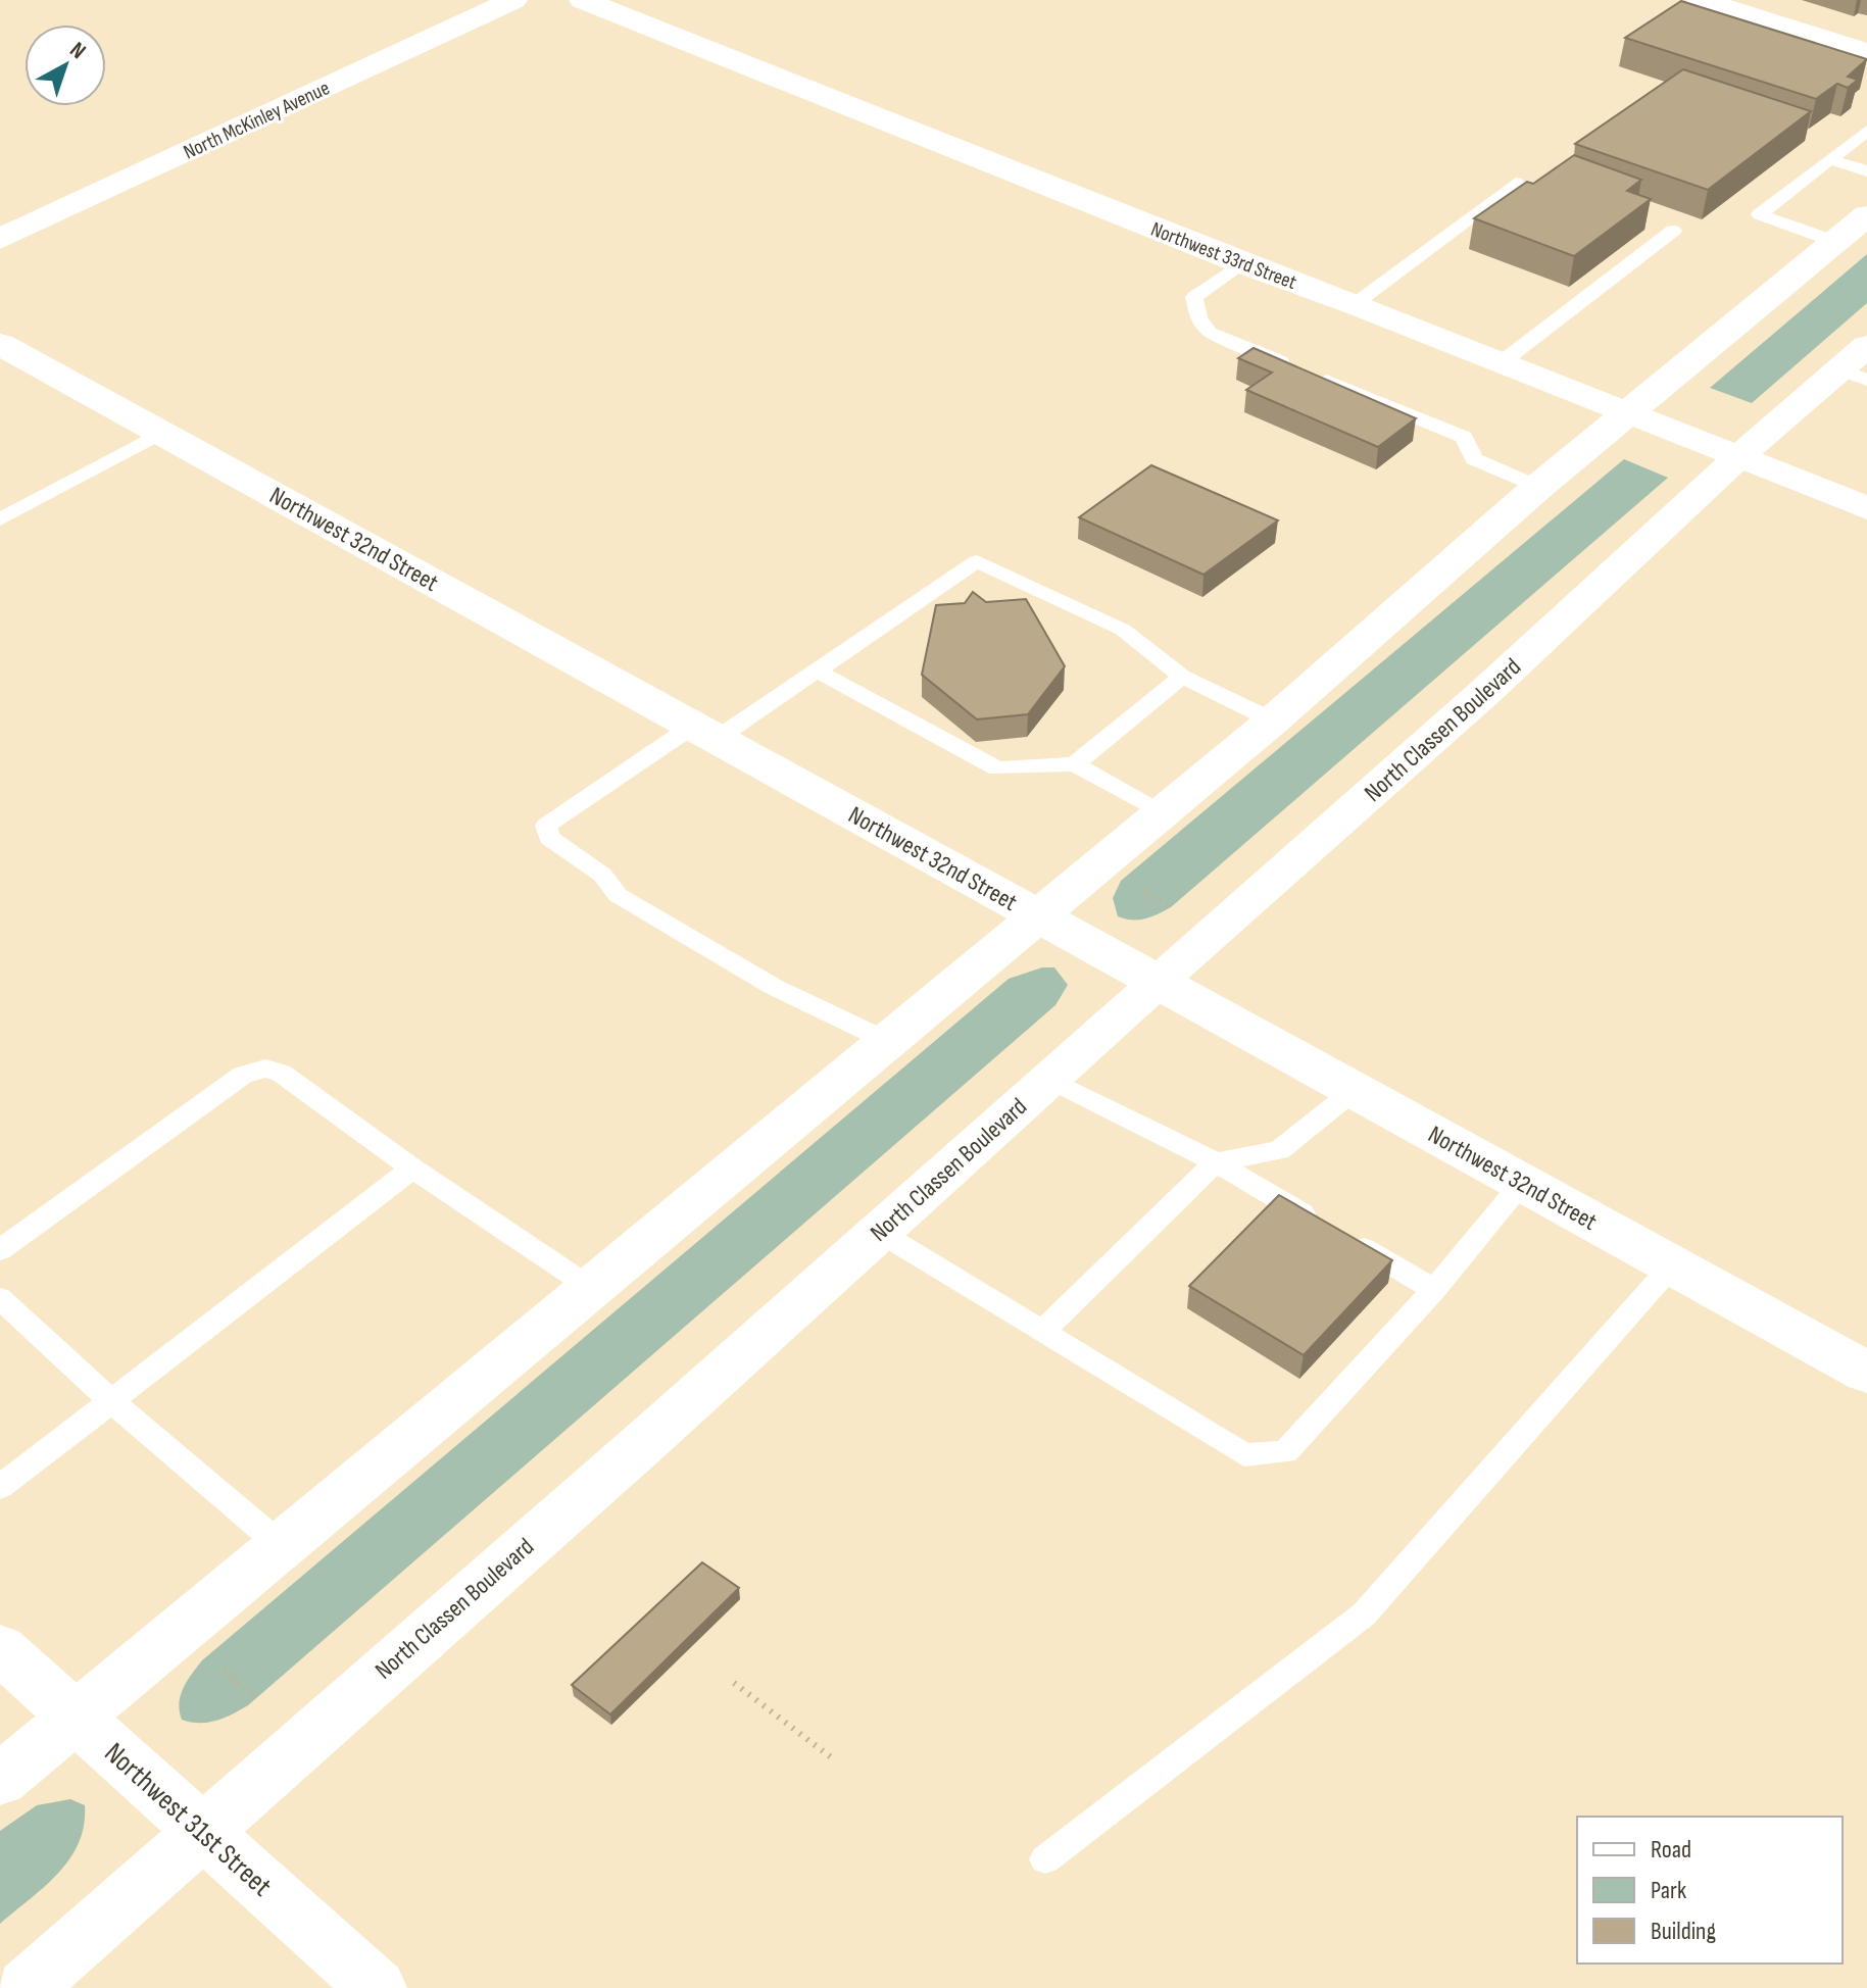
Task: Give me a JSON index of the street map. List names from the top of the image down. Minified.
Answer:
{"streets":{"street":["North McKinley Avenue","Northwest 33rd Street","Northwest 32nd Street","North Classen Boulevard","Northwest 31st Street"]},"crossings":[["Northwest 33rd Street","North Classen Boulevard"],["Northwest 32nd Street","North Classen Boulevard"],["North Classen Boulevard","Northwest 31st Street"]],"legend":["Road","Park","Building"],"north":"top right"}
